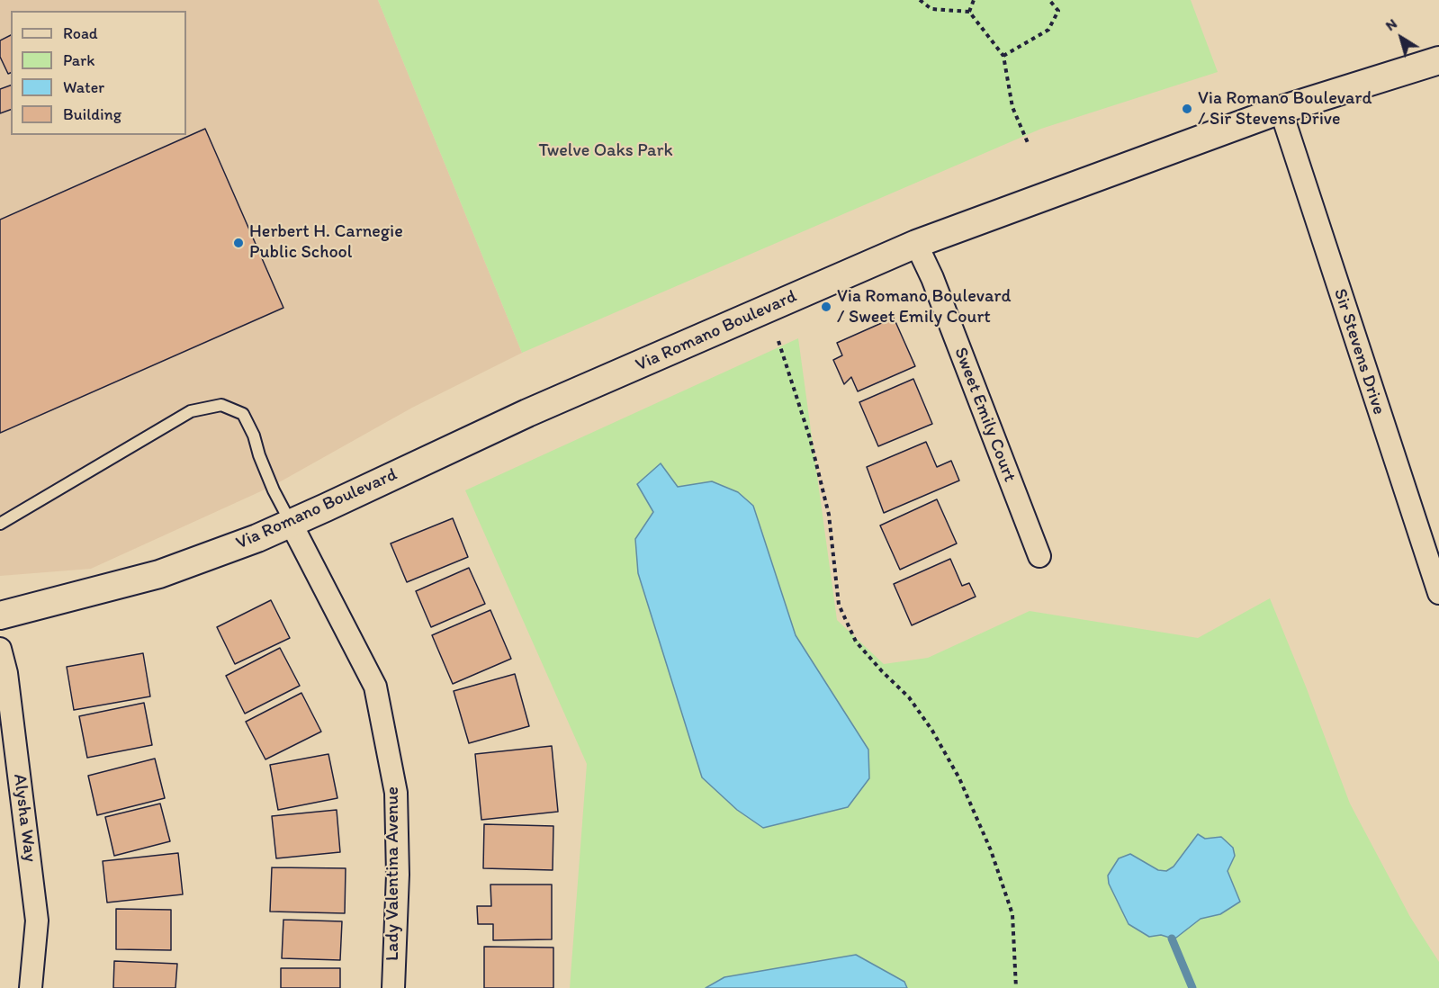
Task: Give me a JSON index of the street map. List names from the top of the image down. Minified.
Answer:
{"streets":{"street":["Via Romano Boulevard","Sir Stevens Drive","Sweet Emily Court","Alysha Way","Lady Valentina Avenue"]},"crossings":[["Via Romano Boulevard","Sir Stevens Drive"],["Via Romano Boulevard","Sweet Emily Court"],["Via Romano Boulevard","Lady Valentina Avenue"]],"parks":["Twelve Oaks Park"],"places":["Via Romano Boulevard / Sir Stevens Drive","Herbert H. Carnegie Public School","Via Romano Boulevard / Sweet Emily Court"],"legend":["Road","Park","Water","Building"],"north":"top left"}
